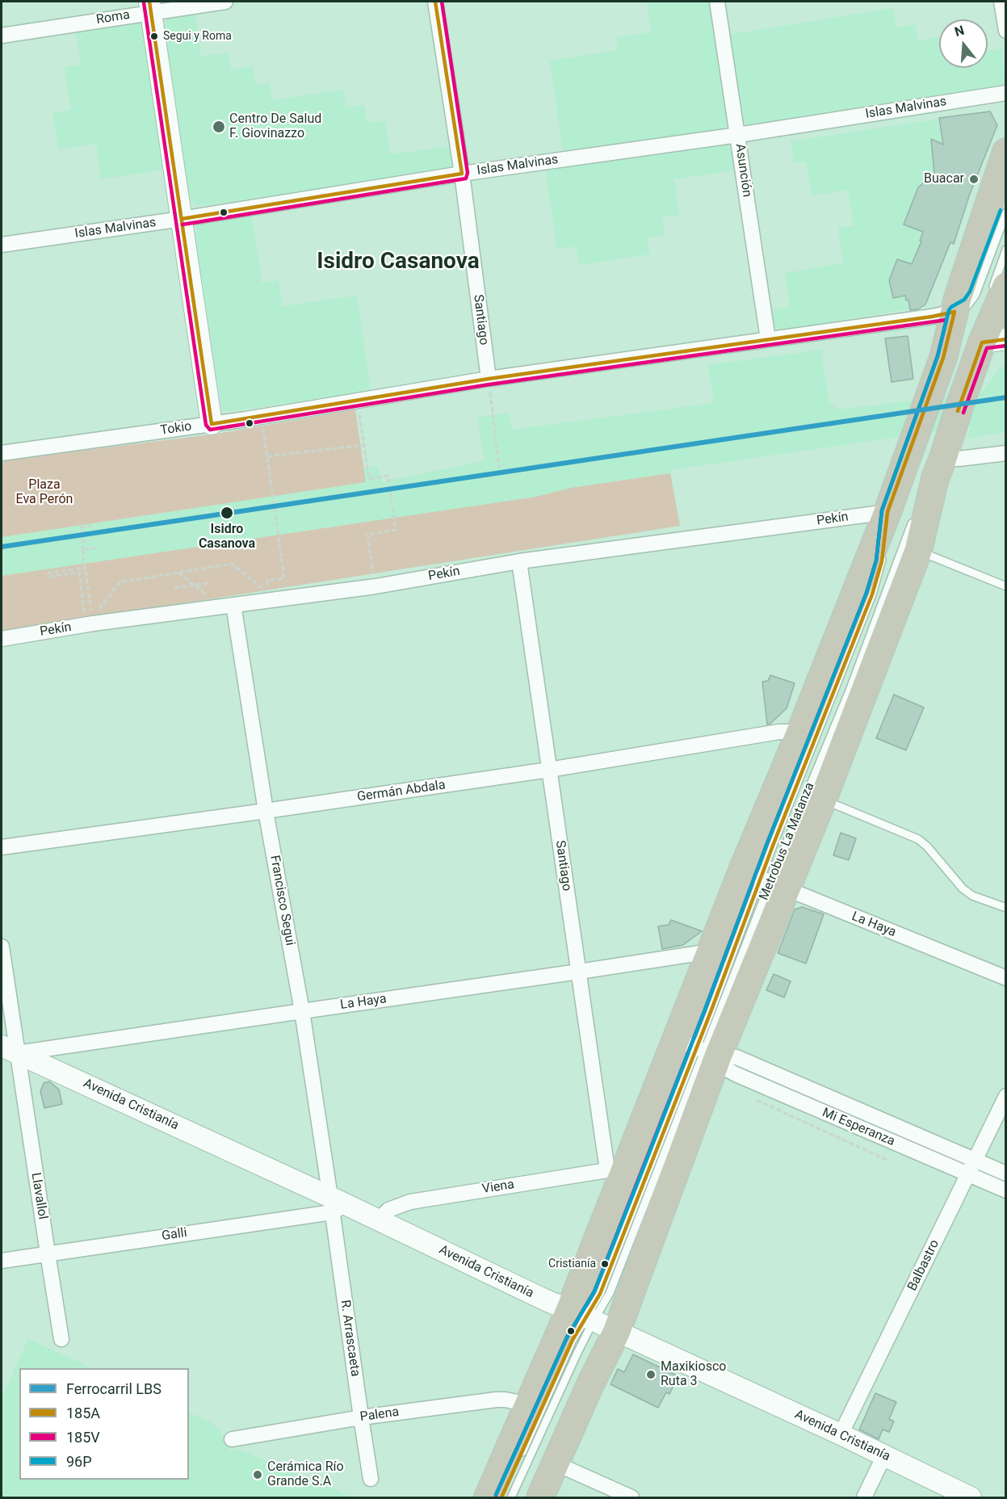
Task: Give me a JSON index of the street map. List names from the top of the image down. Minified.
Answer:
{"streets":{"main road":["Avenida Cristianía"],"street":["Roma","Islas Malvinas","Asunción","Santiago","Tokio","Pekín","Germán Abdala","Francisco Segui","La Haya","Mi Esperanza","Viena","Llavallol","Galli","Balbastro","R. Arrascaeta","Palena"],"lane":["Metrobus La Matanza"]},"crossings":[["Islas Malvinas","Asunción"],["Islas Malvinas","Santiago"],["Asunción","Tokio"],["Santiago","Tokio"],["Santiago","Pekín"],["Santiago","Germán Abdala"],["Santiago","La Haya"],["Santiago","Viena"],["Pekín","Metrobus La Matanza"],["Pekín","Francisco Segui"],["Germán Abdala","Francisco Segui"],["Metrobus La Matanza","La Haya"],["Francisco Segui","La Haya"],["Francisco Segui","Avenida Cristianía"],["Francisco Segui","Galli"],["Francisco Segui","R. Arrascaeta"],["La Haya","Avenida Cristianía"],["La Haya","Llavallol"],["Avenida Cristianía","Viena"],["Avenida Cristianía","Llavallol"],["Avenida Cristianía","Galli"],["Avenida Cristianía","Balbastro"],["Avenida Cristianía","R. Arrascaeta"],["Mi Esperanza","Balbastro"],["Llavallol","Galli"],["Galli","R. Arrascaeta"],["R. Arrascaeta","Palena"]],"districts":["Isidro Casanova"],"parks":["Plaza Eva Perón"],"places":["Segui y Roma","Centro De Salud F. Giovinazzo","Buacar","Isidro Casanova","Cristianía","Maxikiosco Ruta 3","Cerámica Río Grande S.A"],"lines":["transit line 185A","transit line 185V","transit line 96P","rail line LBS"],"legend":["Ferrocarril LBS","185A","185V","96P"],"north":"top"}
